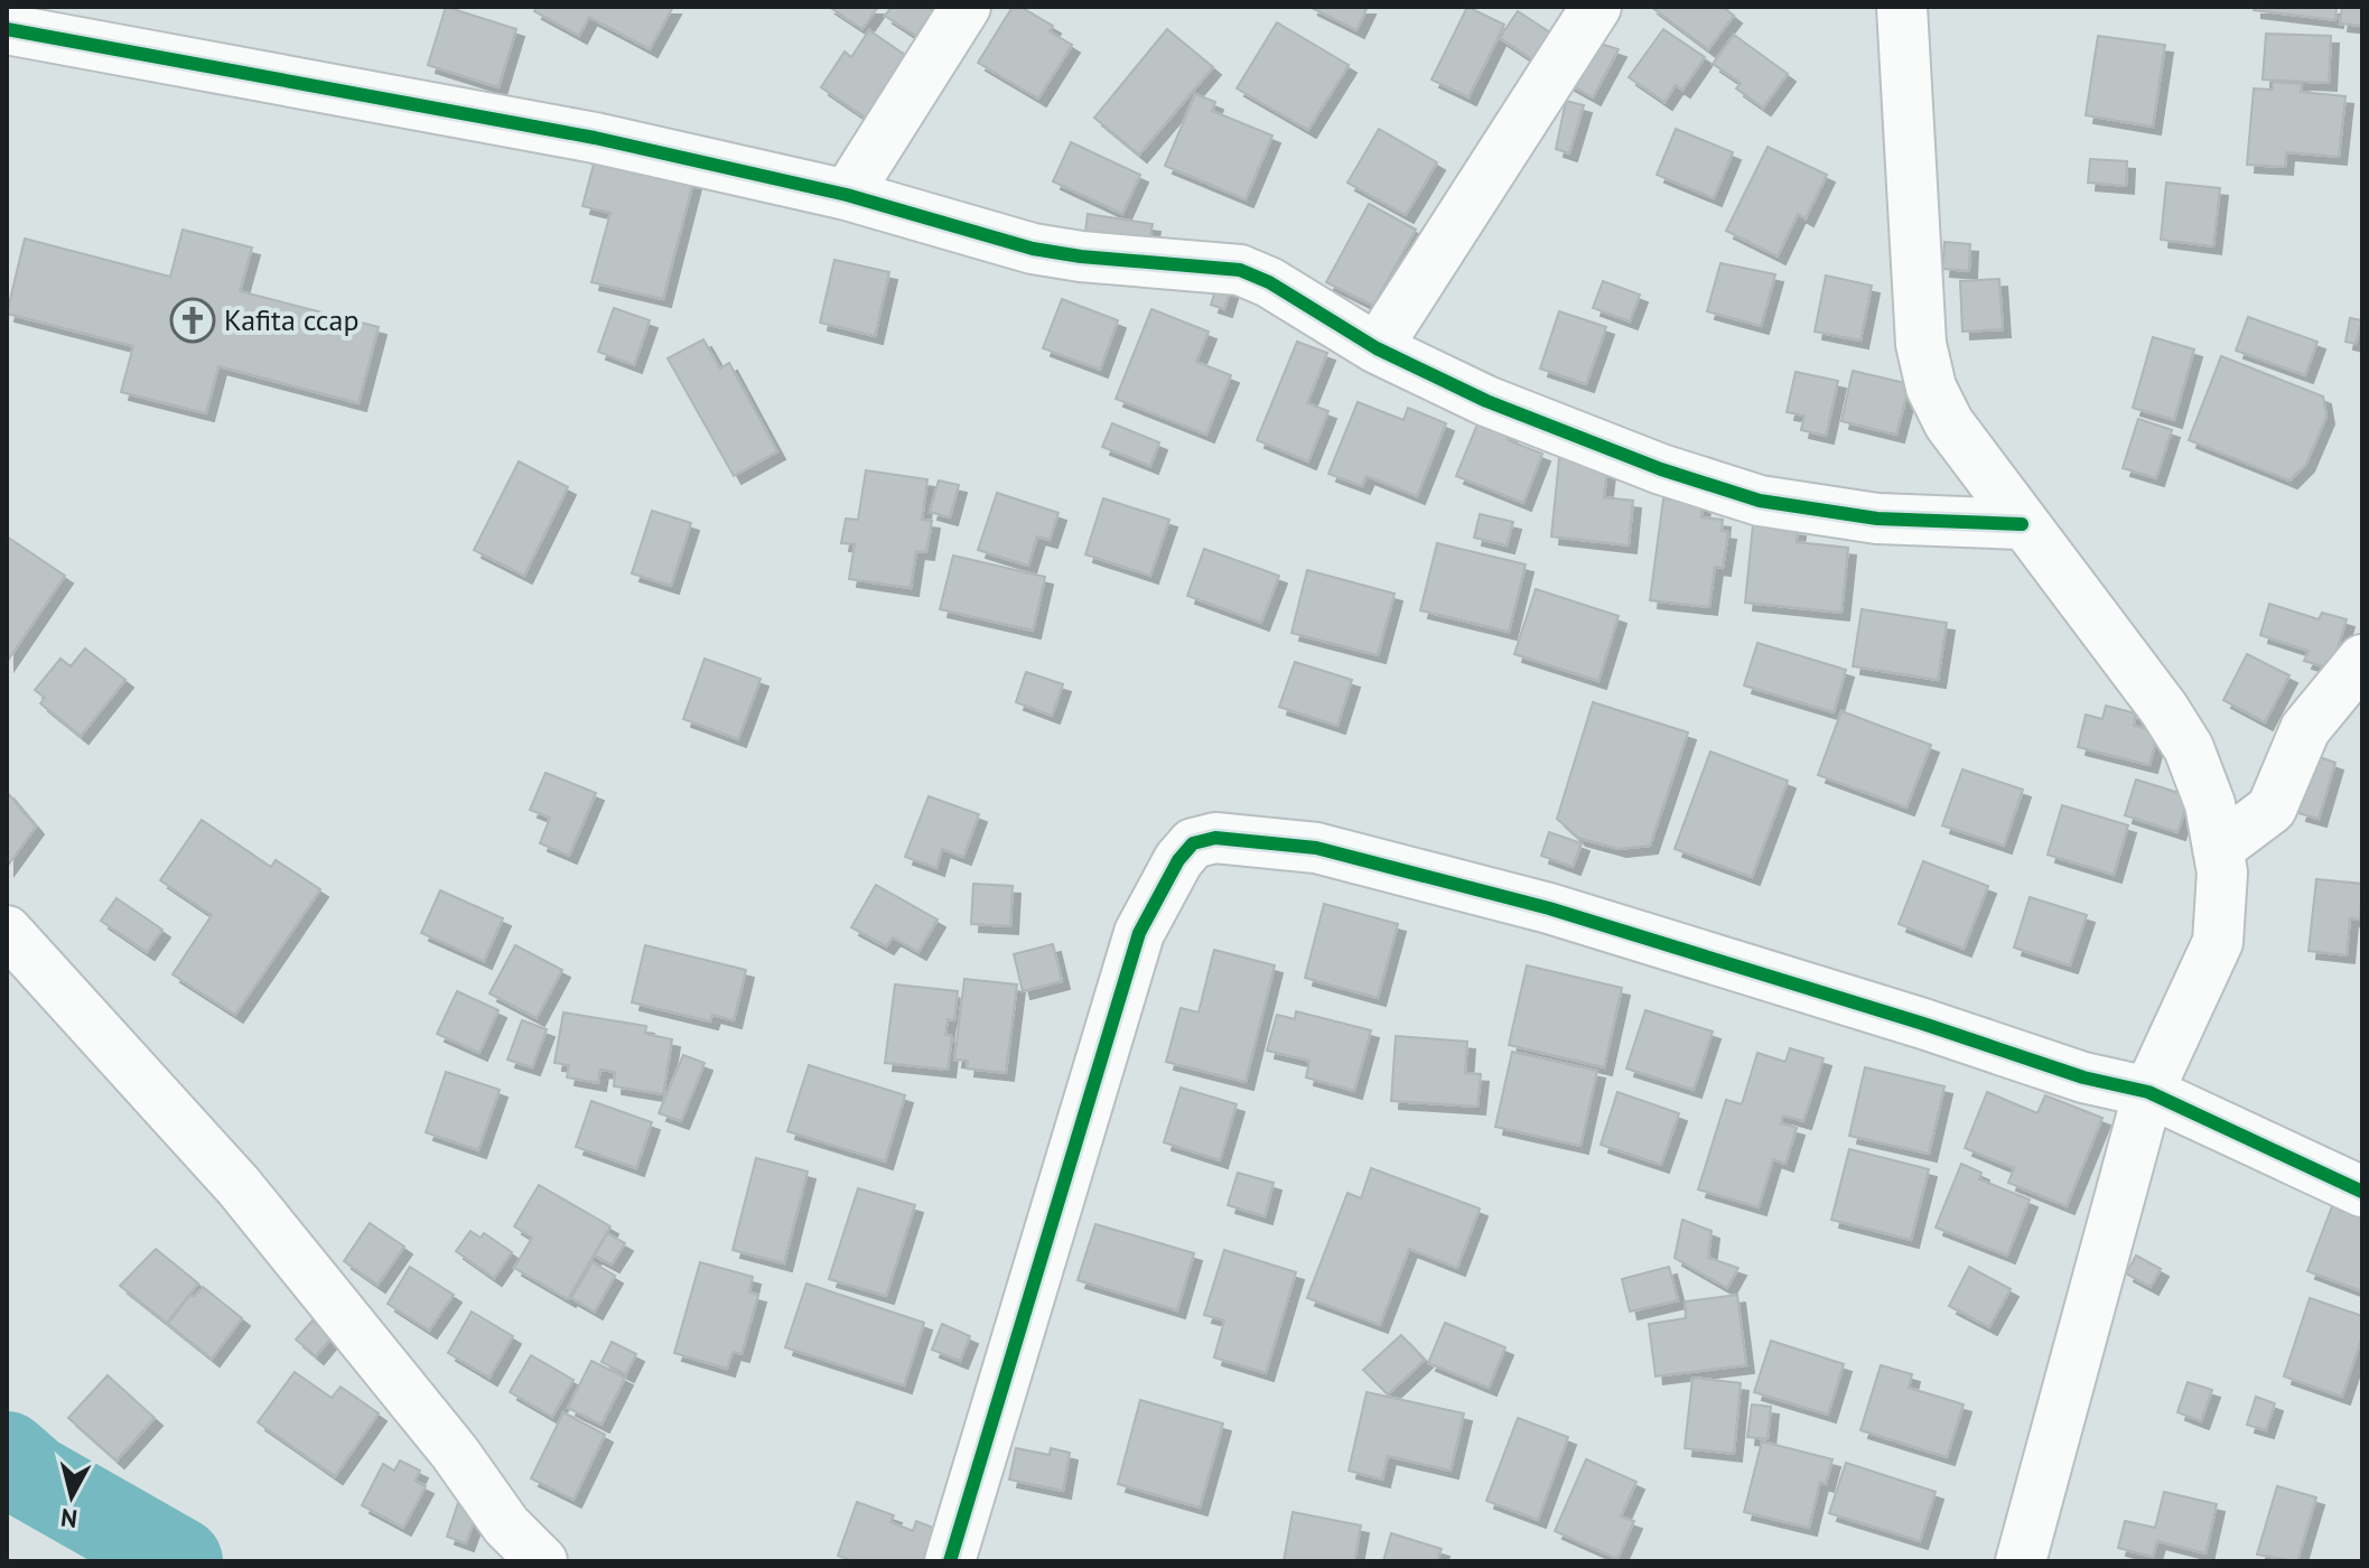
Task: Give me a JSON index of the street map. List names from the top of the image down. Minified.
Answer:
{"places":{"church":["Kafita ccap"]},"north":"bottom"}
